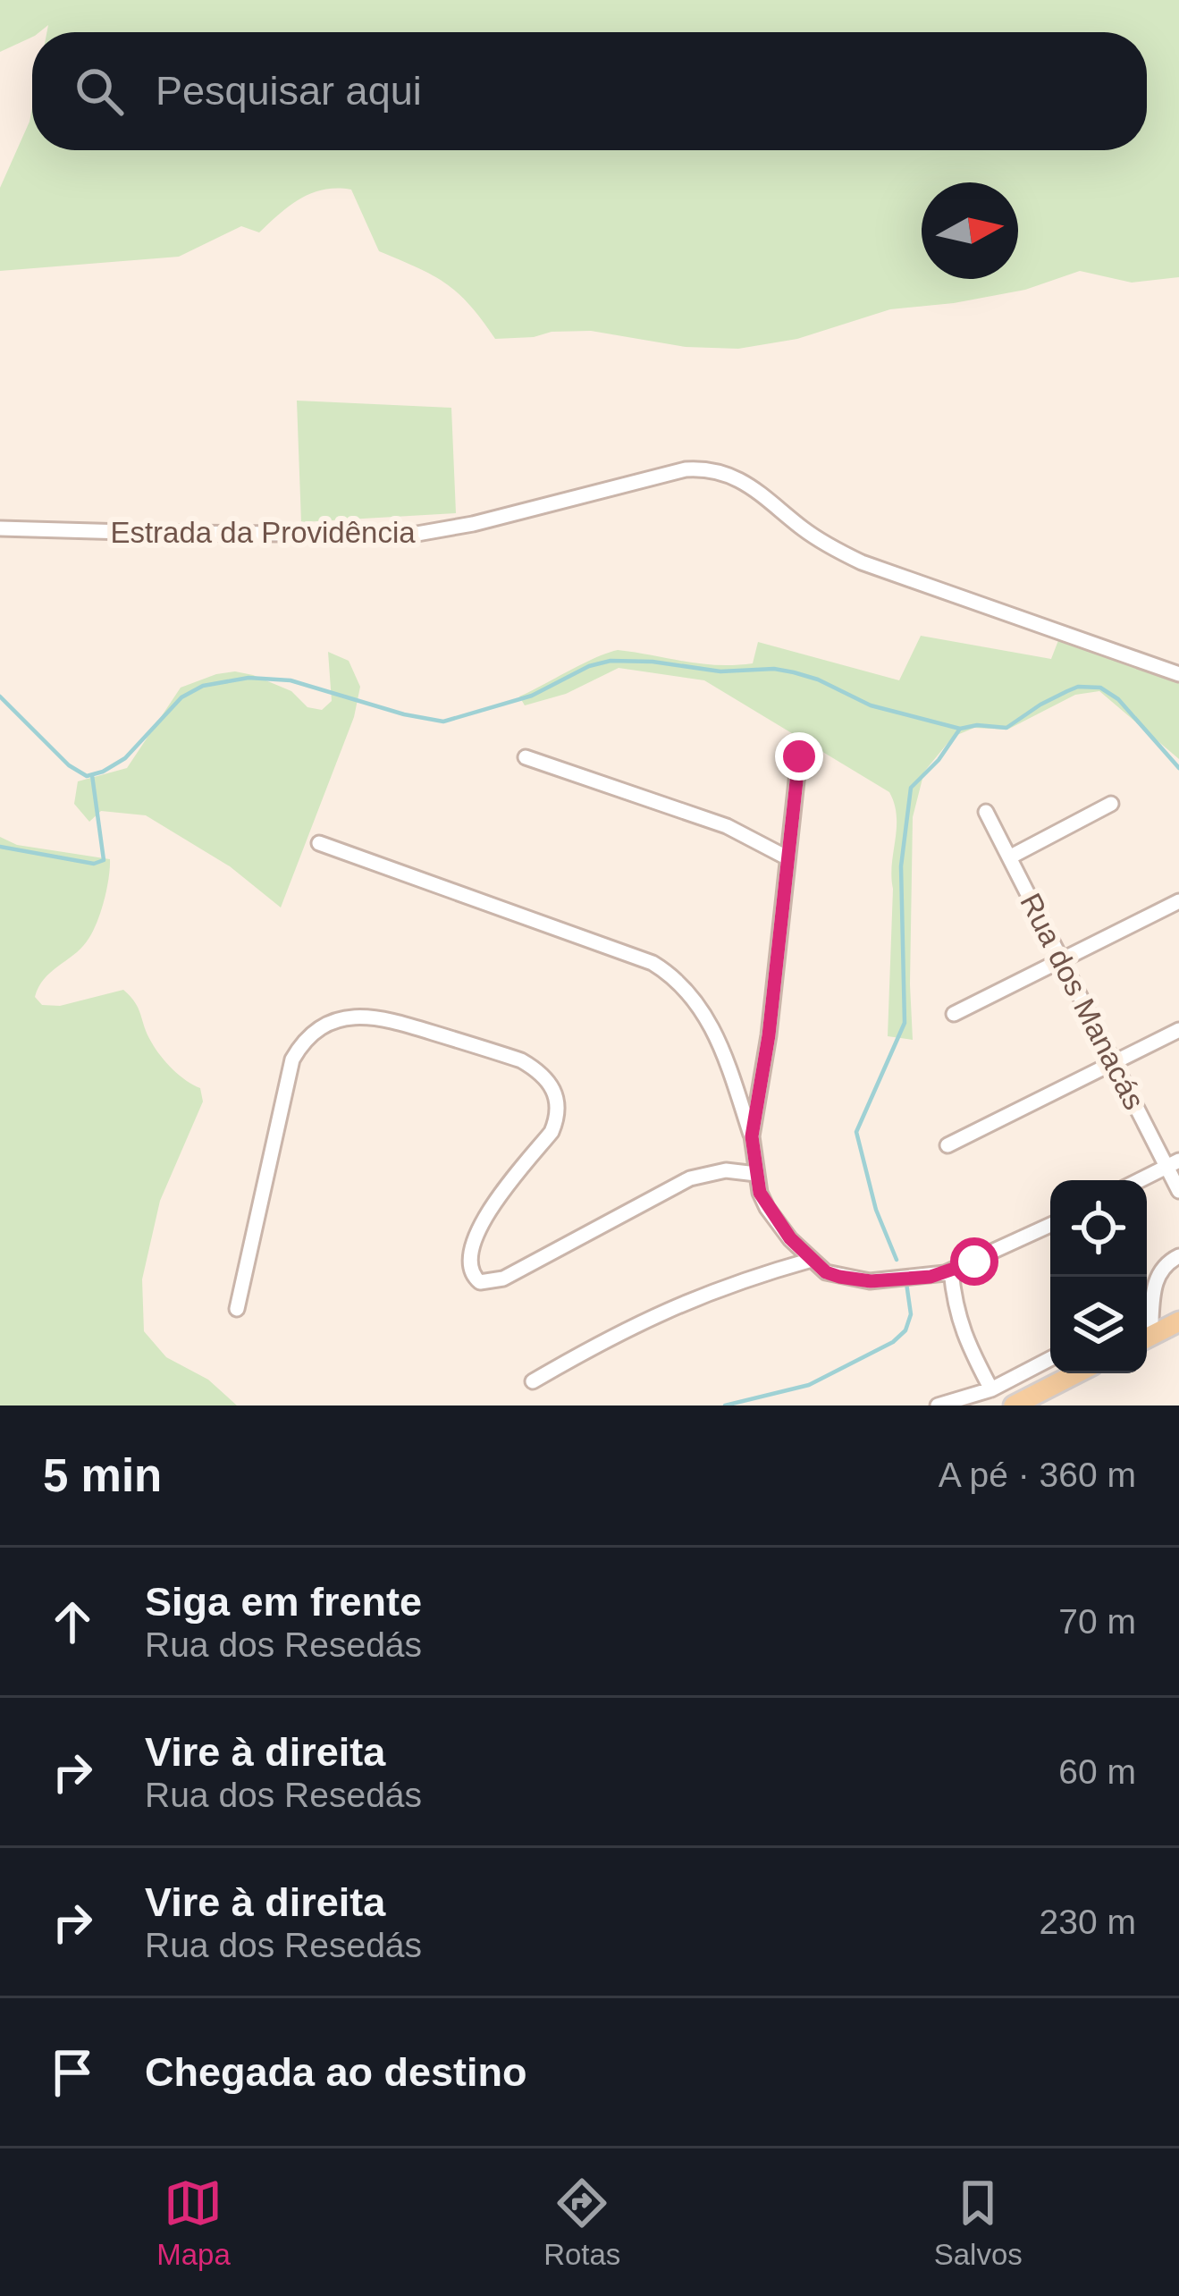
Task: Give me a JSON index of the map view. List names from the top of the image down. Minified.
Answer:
{"streets":{"street":["Estrada da Providência","Rua dos Manacás"]},"north":"right","page":{"search":"Pesquisar aqui","heading":["5 min","A pé · 360 m"],"list":[["Siga em frente","Rua dos Resedás","70 m"],["Vire à direita","Rua dos Resedás","60 m"],["Vire à direita","Rua dos Resedás","230 m"],"Chegada ao destino"],"nav":["Mapa","Rotas","Salvos"]}}
